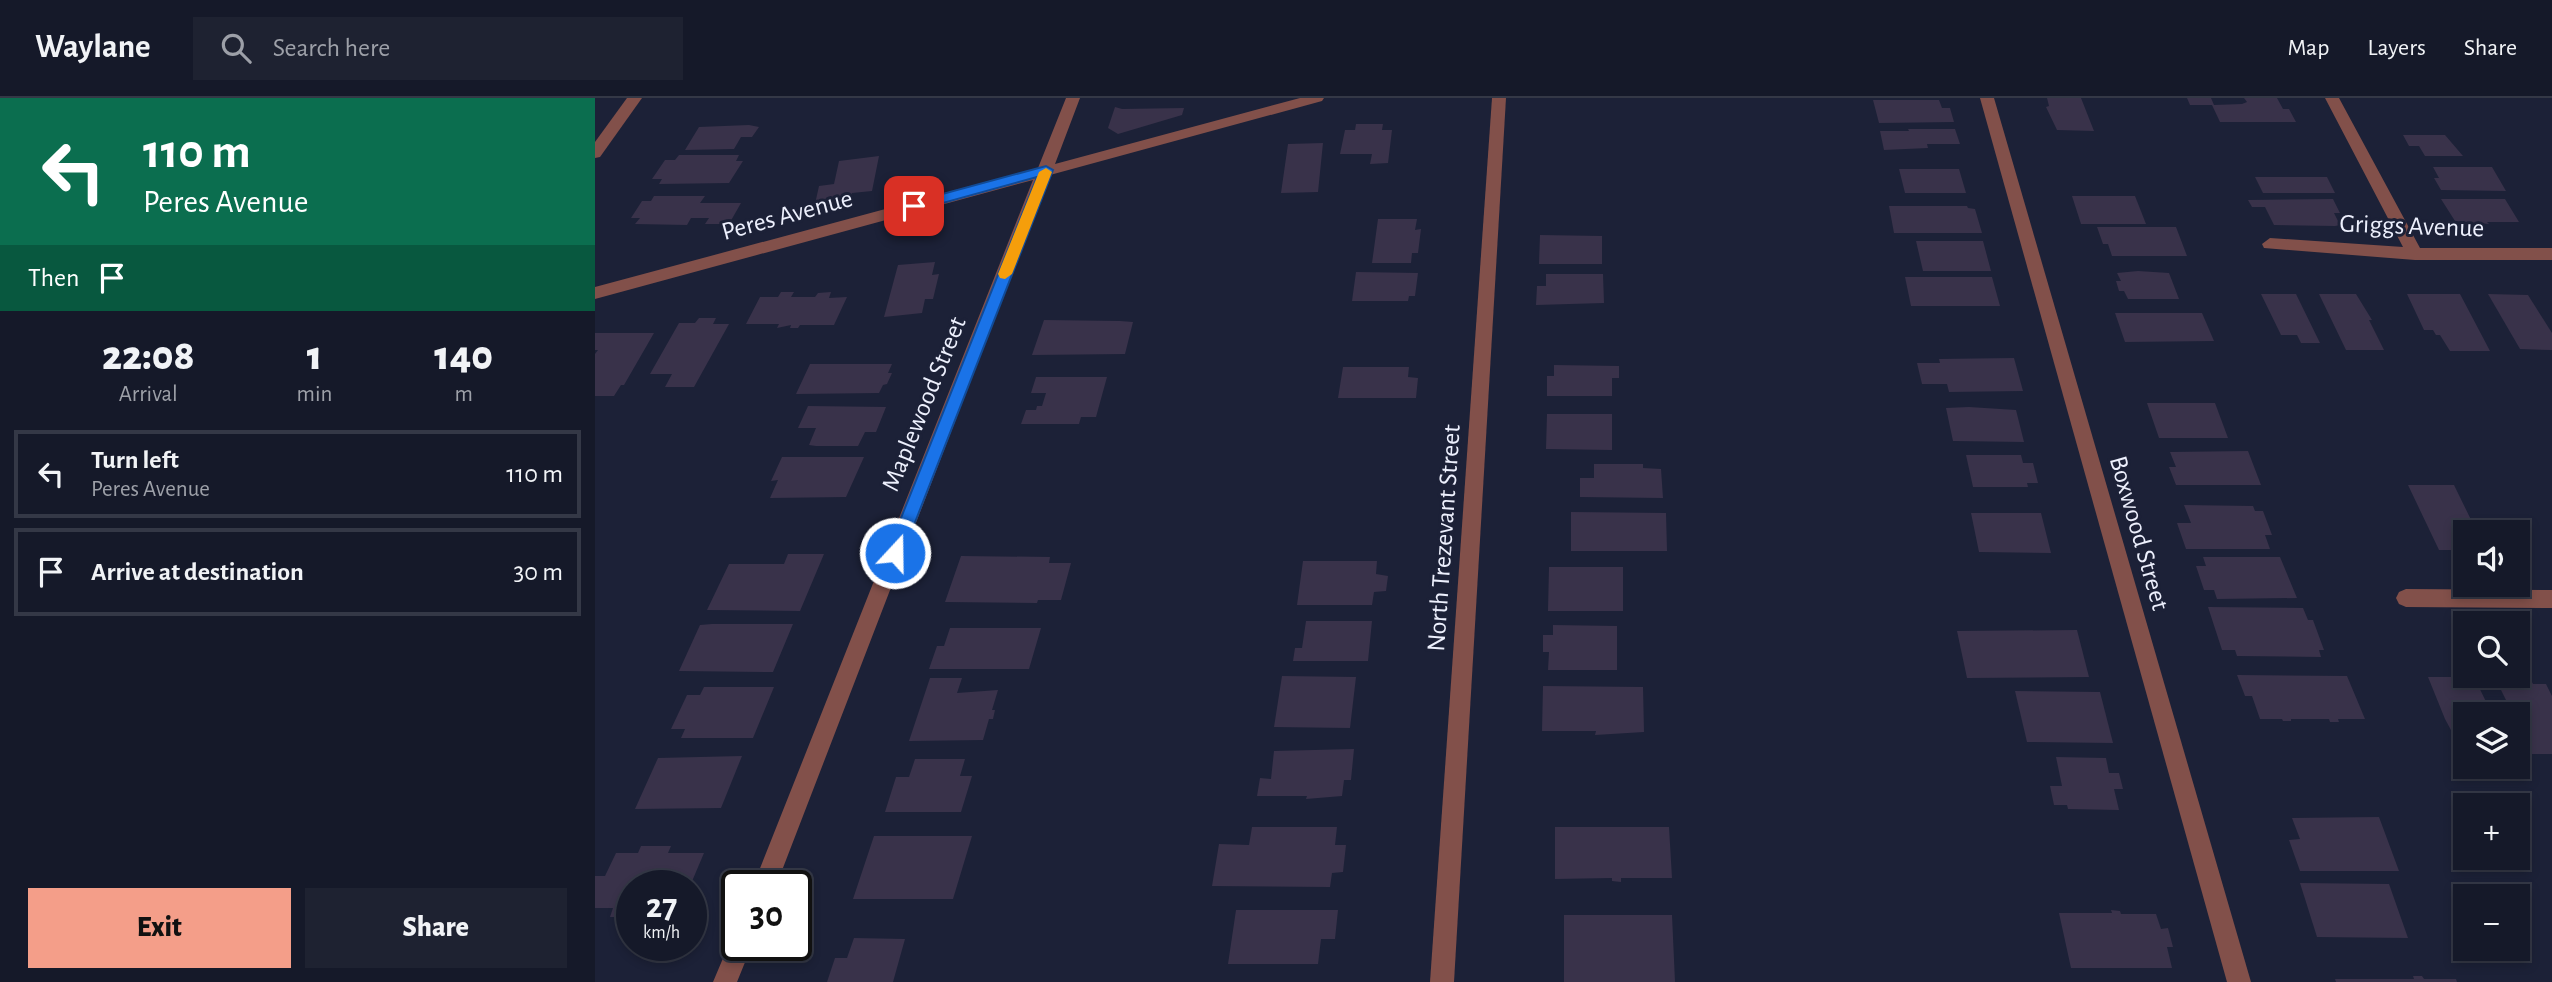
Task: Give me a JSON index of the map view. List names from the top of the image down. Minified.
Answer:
{"streets":{"street":["Peres Avenue","Griggs Avenue","Maplewood Street","Boxwood Street","North Trezevant Street"]},"crossings":[["Peres Avenue","Maplewood Street"]],"page":{"header":"Waylane","search":"Search here","nav":["Map","Layers","Share"],"turn":["110 m","Peres Avenue"],"then":"Then","eta":["22:08","Arrival","1","min","140","m"],"list":[{"name":"Turn left","note":"Peres Avenue","value":"110 m"},{"name":"Arrive at destination","value":"30 m"}],"map_buttons":["+","−"],"speed":"27 km/h","limit":"30","buttons":["Exit","Share"]}}
